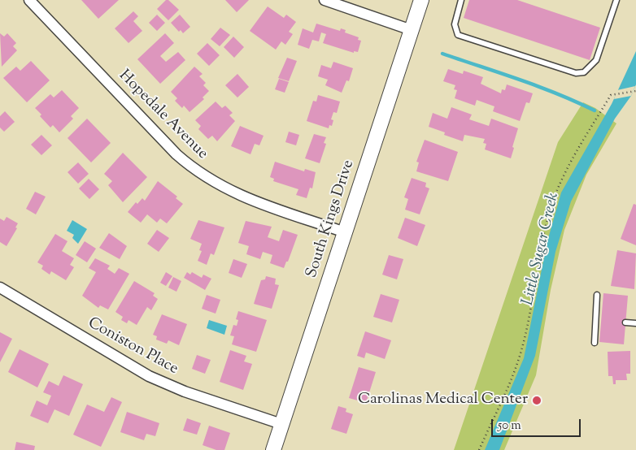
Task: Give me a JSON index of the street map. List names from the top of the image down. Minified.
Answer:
{"streets":{"street":["Hopedale Avenue","South Kings Drive","Coniston Place"]},"crossings":[["Hopedale Avenue","South Kings Drive"],["South Kings Drive","Coniston Place"]],"water":["Little Sugar Creek"],"places":["Carolinas Medical Center"],"scale_bar":"50 m"}
